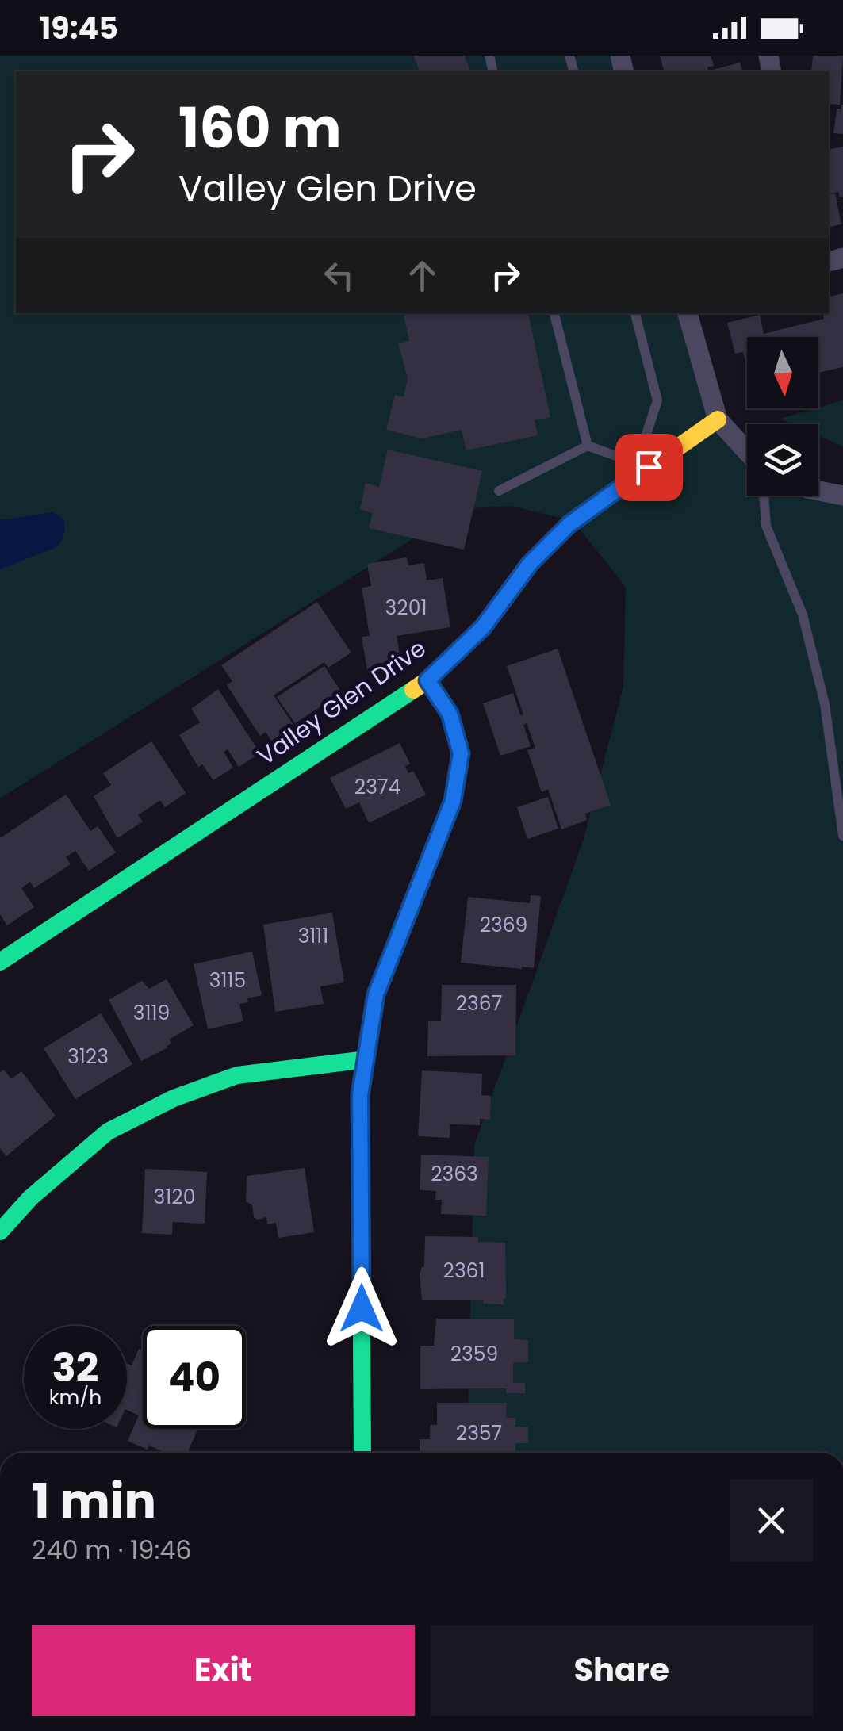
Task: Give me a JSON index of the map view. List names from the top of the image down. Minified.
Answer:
{"streets":{"street":["Valley Glen Drive"]},"house_numbers":["3201","2374","2369","3111","3115","2367","3119","3123","2363","3120","2361","2359","2357"],"north":"bottom","page":{"status":"19:45","turn":["160 m","Valley Glen Drive"],"speed":"32 km/h","limit":"40","heading":["1 min","240 m · 19:46"],"buttons":["Exit","Share"]}}
